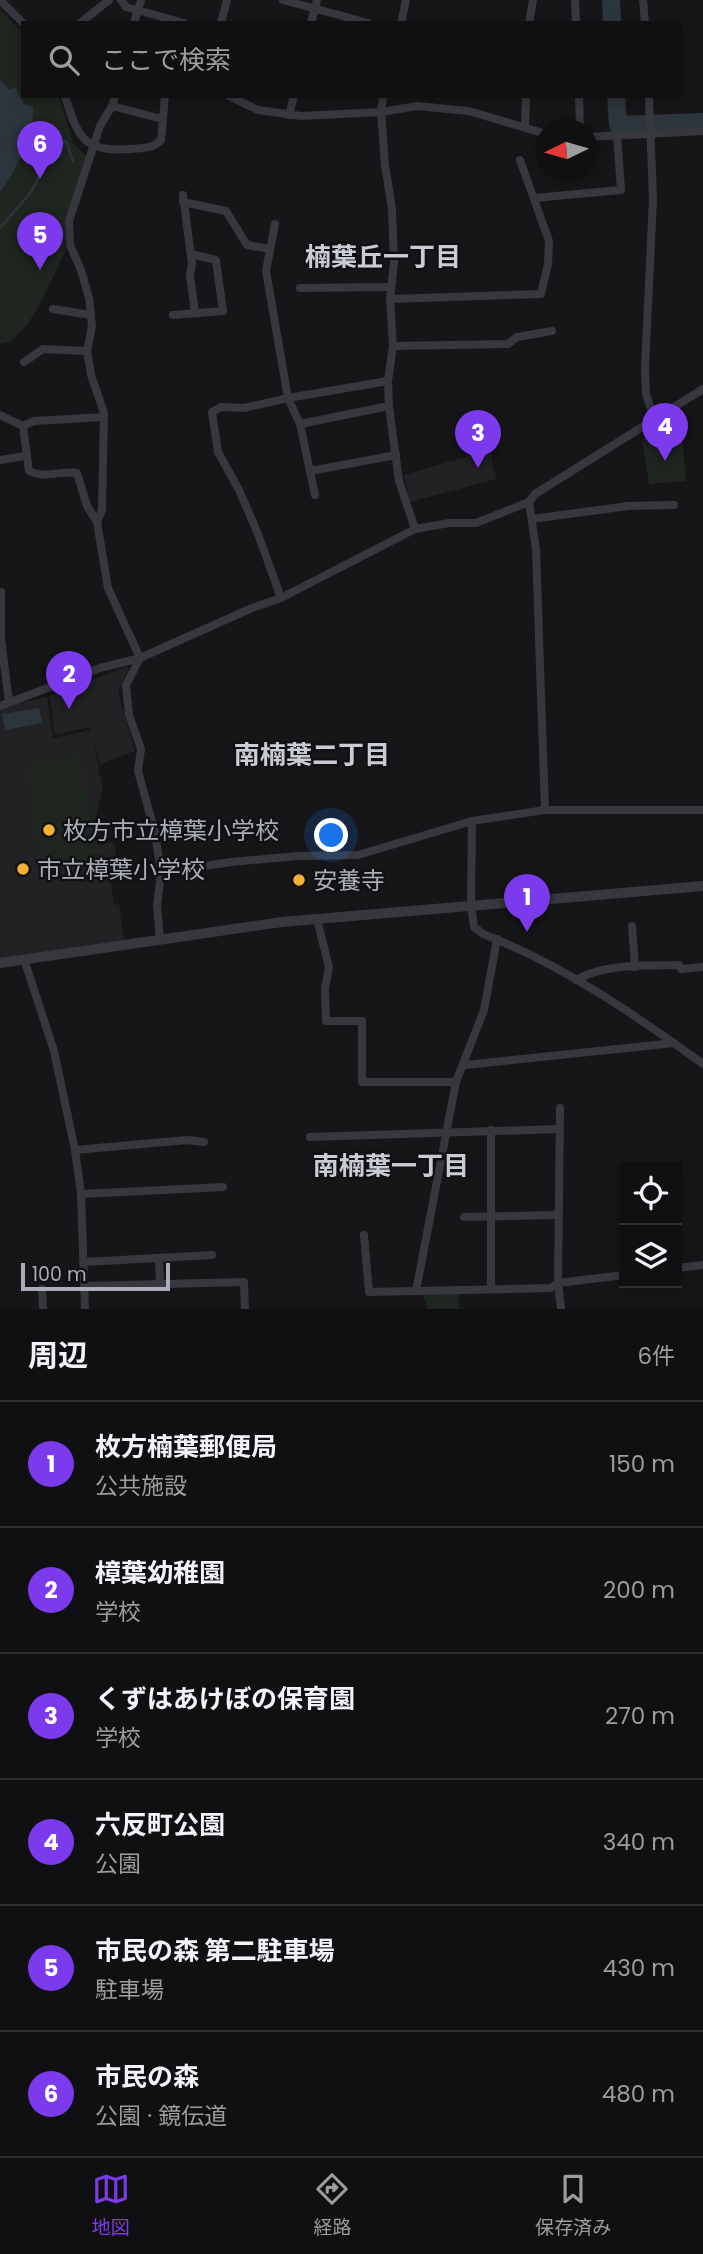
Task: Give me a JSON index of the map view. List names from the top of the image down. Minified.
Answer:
{"districts":["楠葉丘一丁目","南楠葉二丁目","南楠葉一丁目"],"places":["枚方市立樟葉小学校","市立樟葉小学校","安養寺"],"scale_bar":"100 m","north":"left","page":{"search":"ここで検索","pins":["6","5","4","3","2","1"],"scale":"100 m","heading":["周辺","6件"],"list":[{"mark":"1","name":"枚方楠葉郵便局","note":"公共施設","value":"150 m"},{"mark":"2","name":"樟葉幼稚園","note":"学校","value":"200 m"},{"mark":"3","name":"くずはあけぼの保育園","note":"学校","value":"270 m"},{"mark":"4","name":"六反町公園","note":"公園","value":"340 m"},{"mark":"5","name":"市民の森 第二駐車場","note":"駐車場","value":"430 m"},{"mark":"6","name":"市民の森","note":"公園 · 鏡伝道","value":"480 m"}],"nav":["地図","経路","保存済み"]}}
